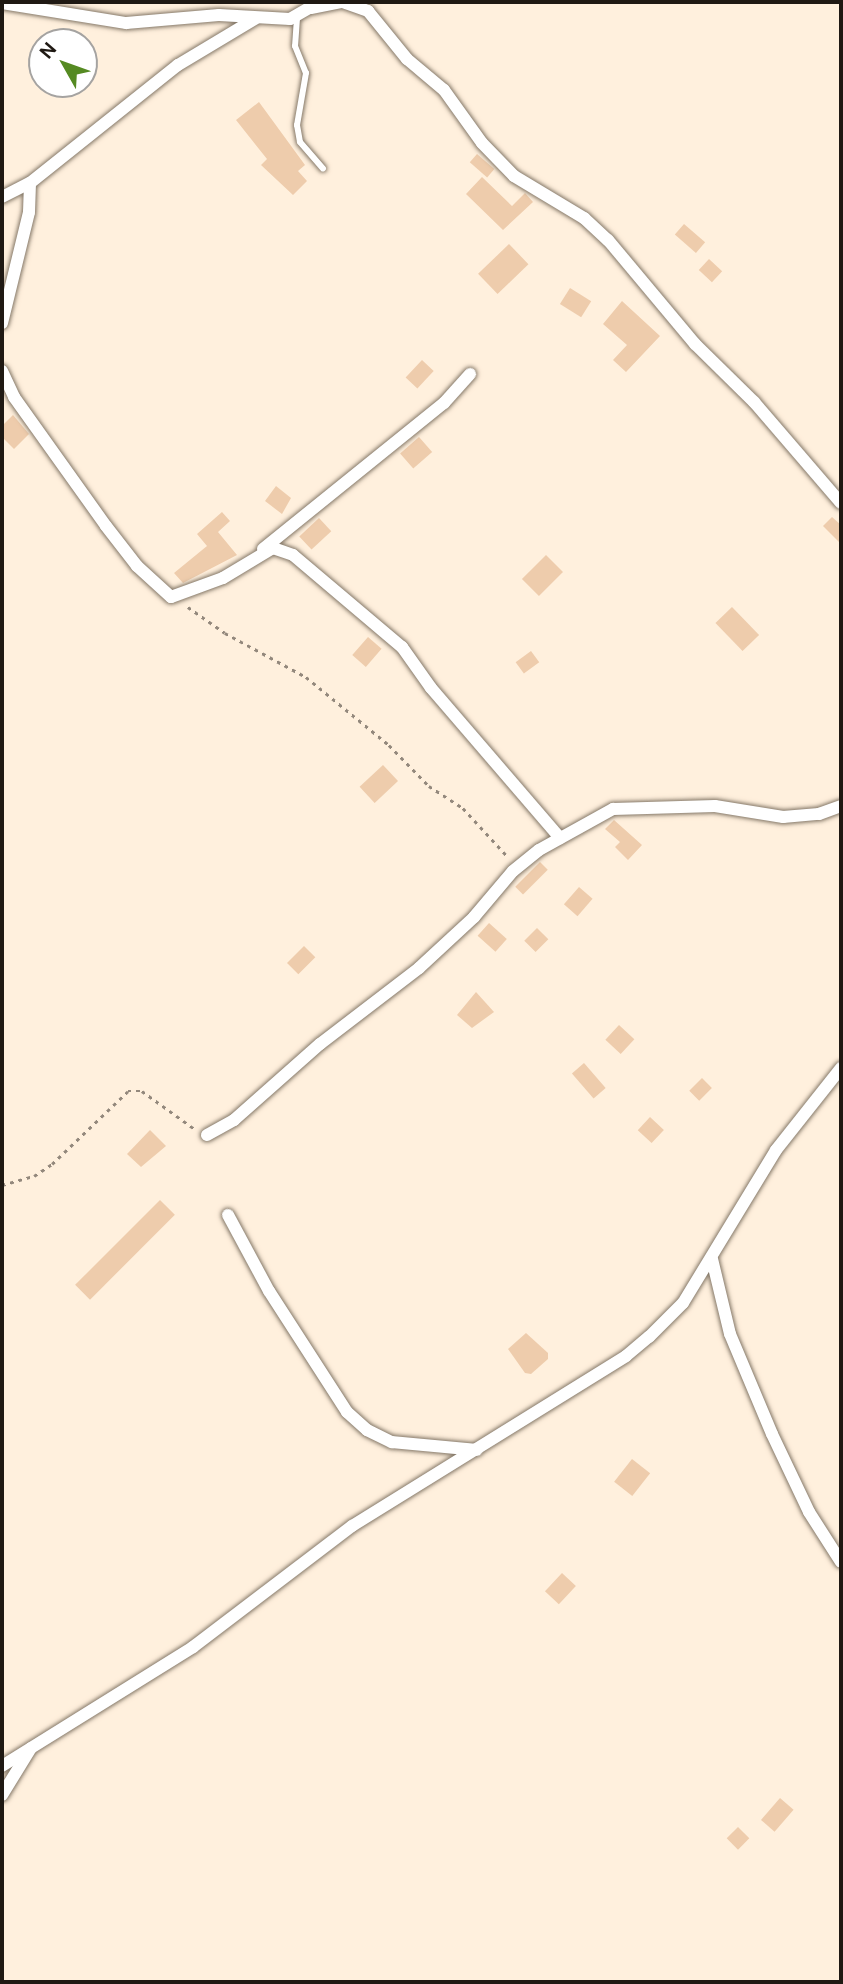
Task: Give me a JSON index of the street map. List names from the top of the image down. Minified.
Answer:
{"north":"top left"}
